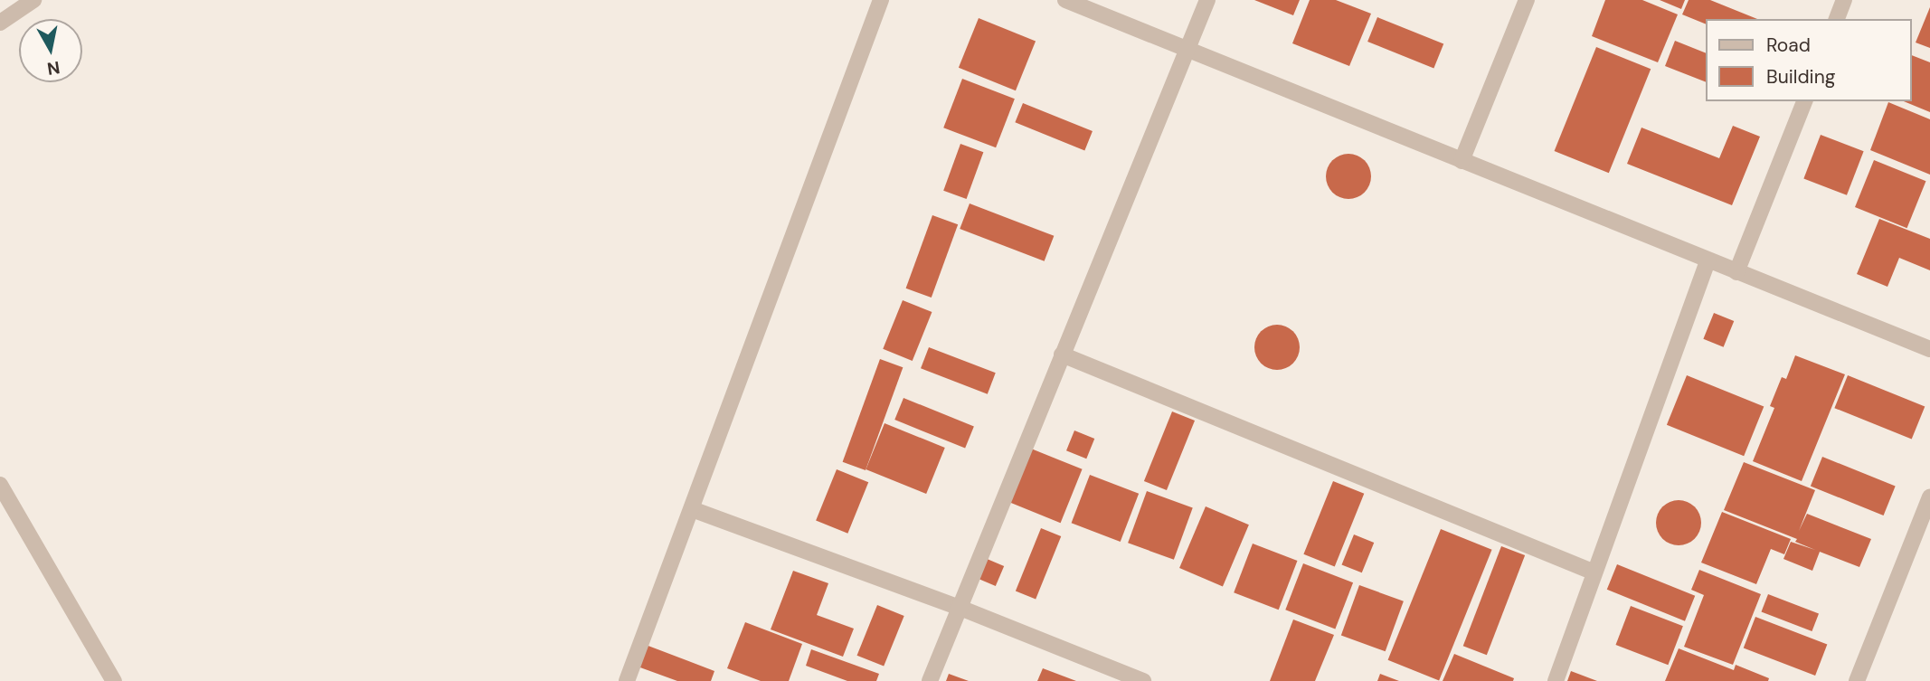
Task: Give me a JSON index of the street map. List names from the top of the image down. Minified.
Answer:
{"legend":["Road","Building"],"north":"bottom"}
